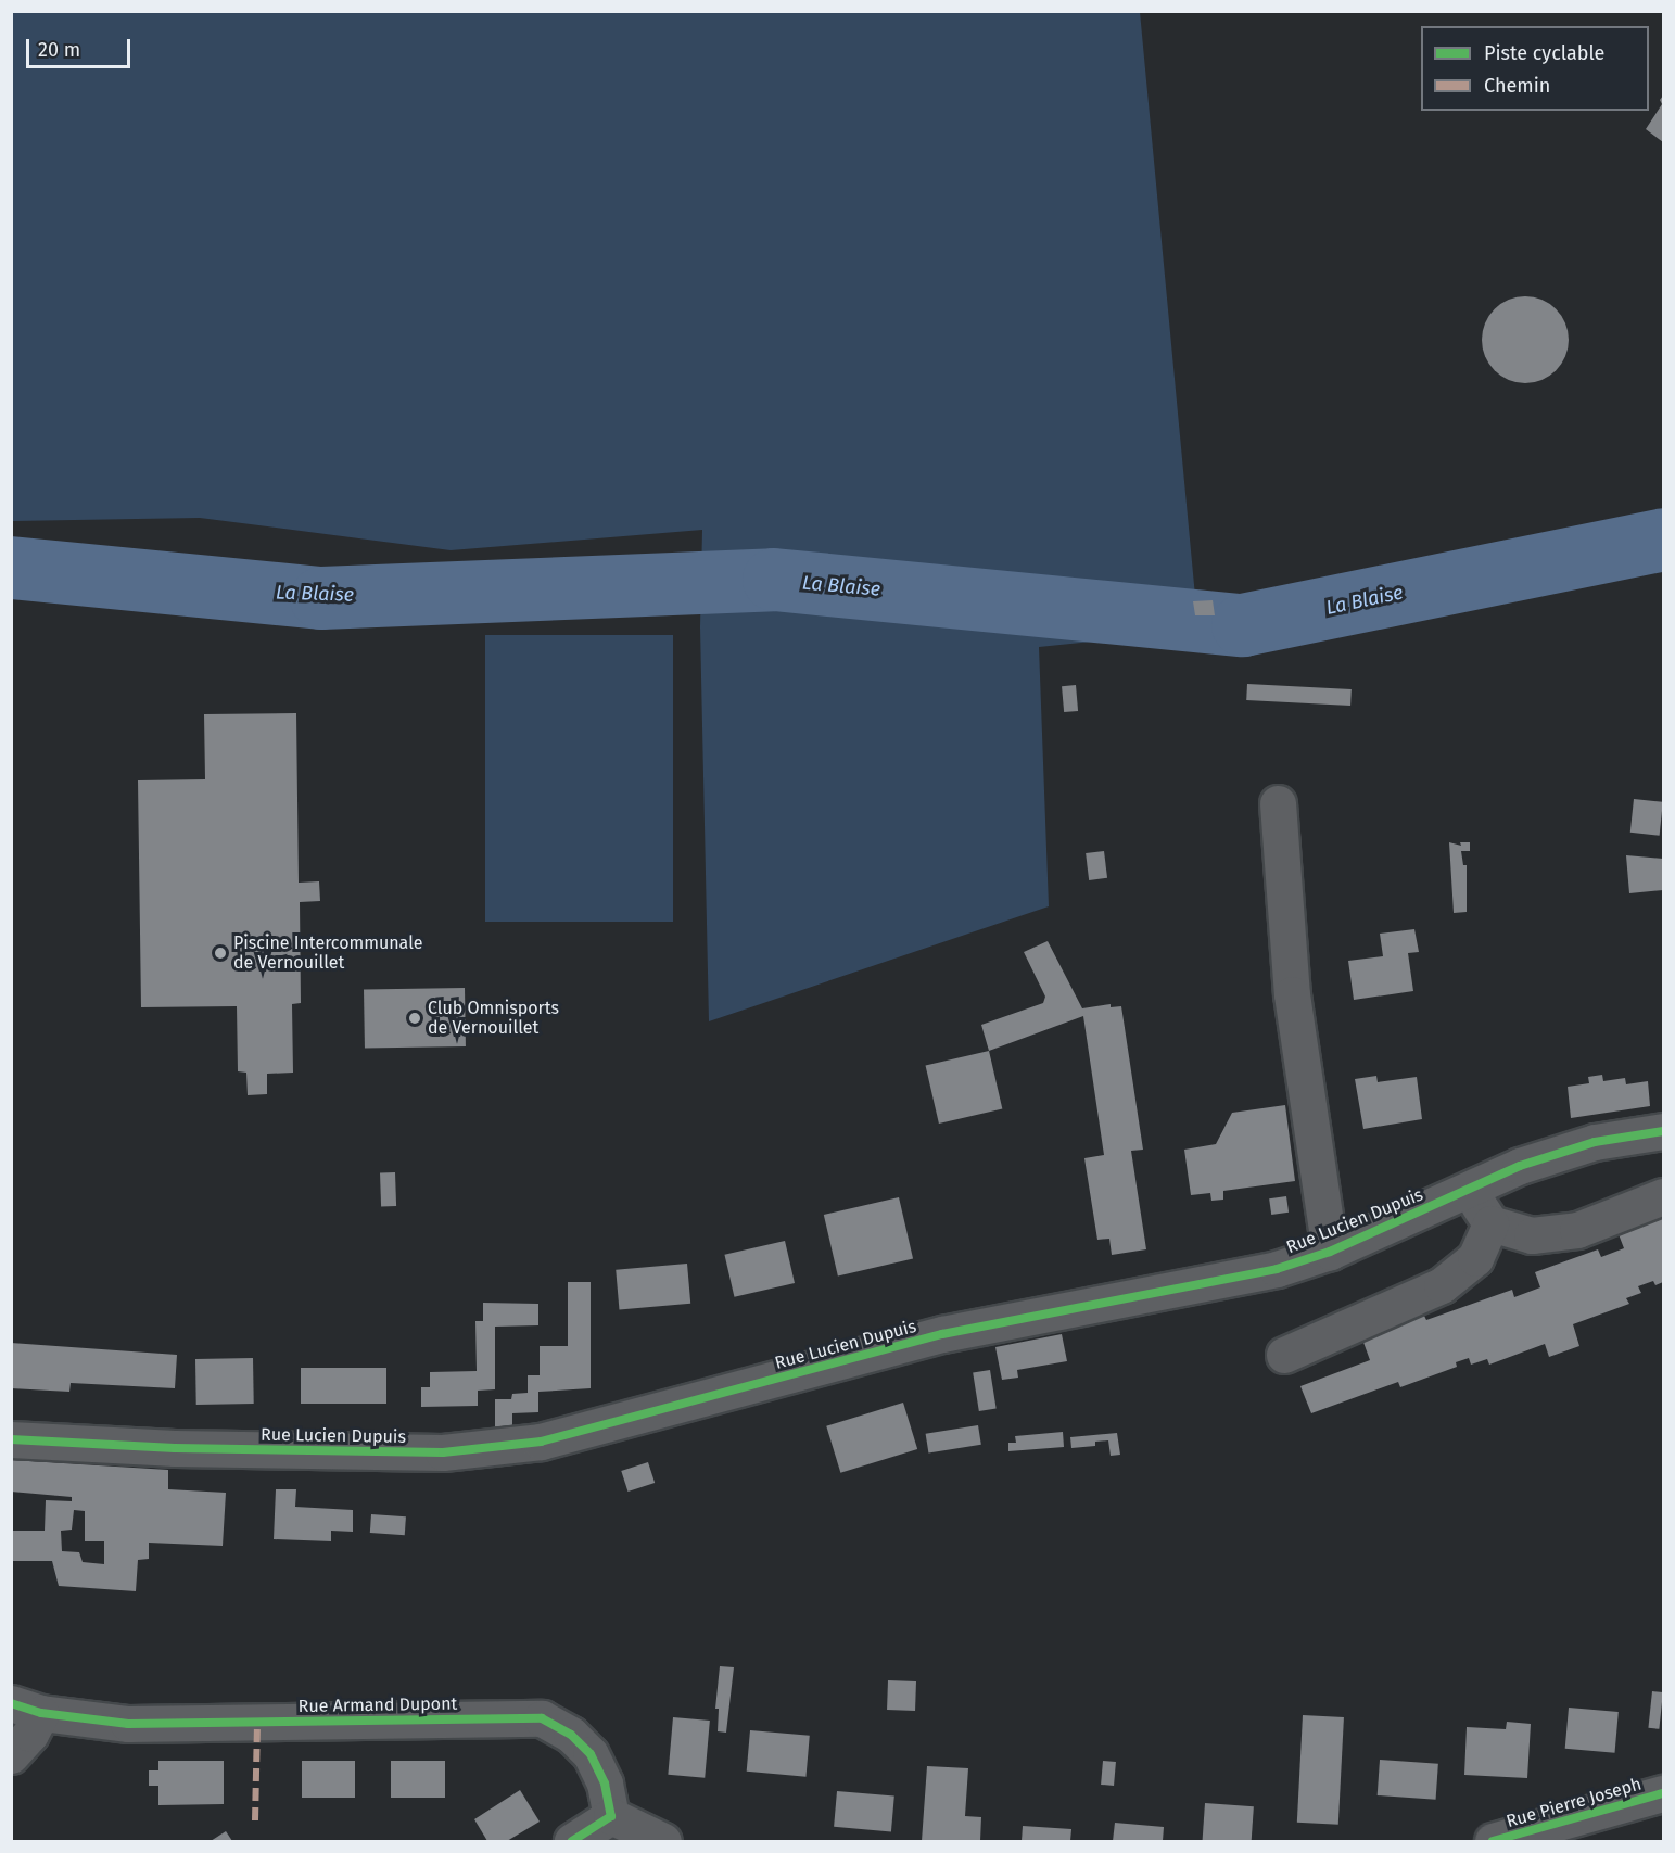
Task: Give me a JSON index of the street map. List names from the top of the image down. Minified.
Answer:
{"streets":{"street":["Rue Lucien Dupuis","Rue Armand Dupont","Rue Pierre Joseph"]},"water":["La Blaise"],"places":["Piscine Intercommunale de Vernouillet","Club Omnisports de Vernouillet"],"legend":["Piste cyclable","Chemin"],"scale_bar":"20 m"}
